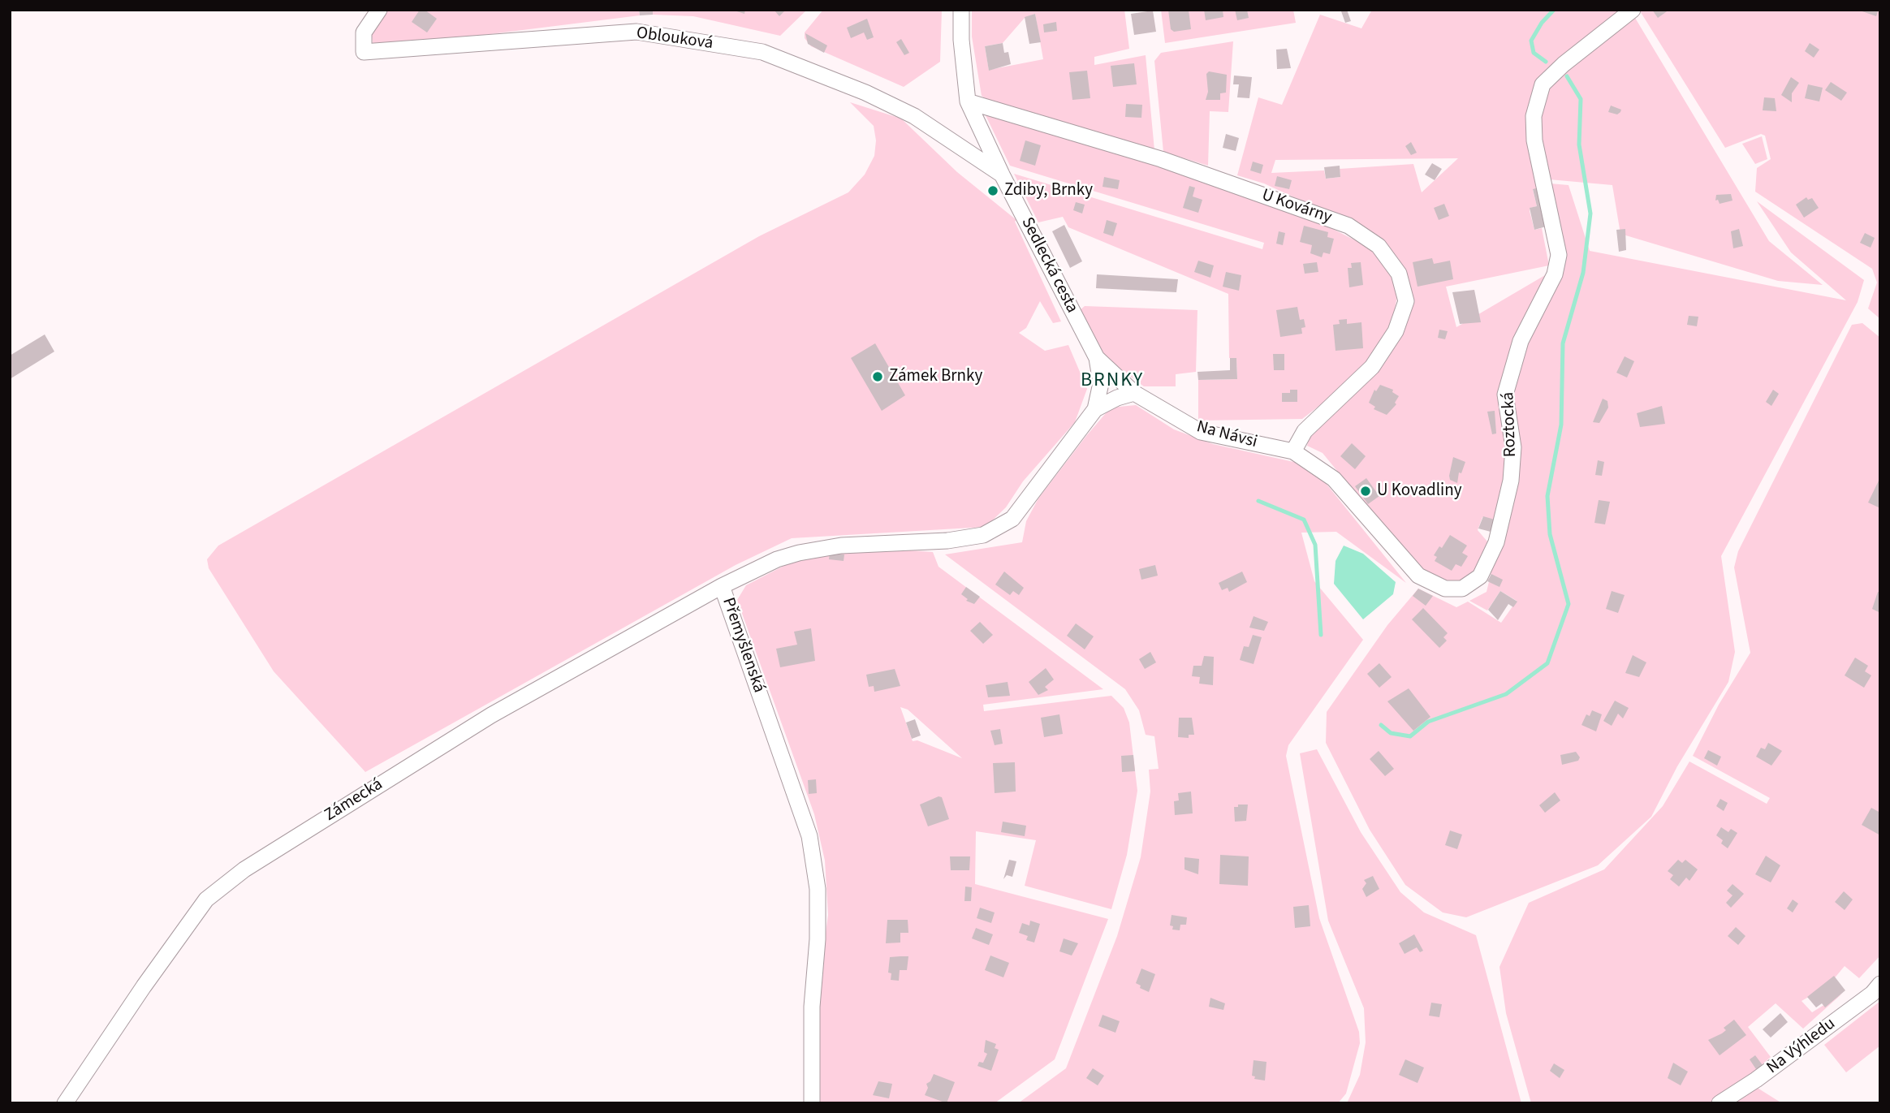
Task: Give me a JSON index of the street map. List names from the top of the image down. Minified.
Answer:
{"streets":{"street":["Oblouková","U Kovárny","Sedlecká cesta","Roztocká","Na Návsi","Přemyšlenská","Zámecká","Na Výhledu"]},"crossings":[["Oblouková","Sedlecká cesta"],["U Kovárny","Sedlecká cesta"],["U Kovárny","Roztocká"],["U Kovárny","Na Návsi"],["Sedlecká cesta","Na Návsi"],["Roztocká","Na Návsi"],["Přemyšlenská","Zámecká"]],"districts":["BRNKY"],"places":["Zdiby, Brnky","Zámek Brnky","U Kovadliny"]}
